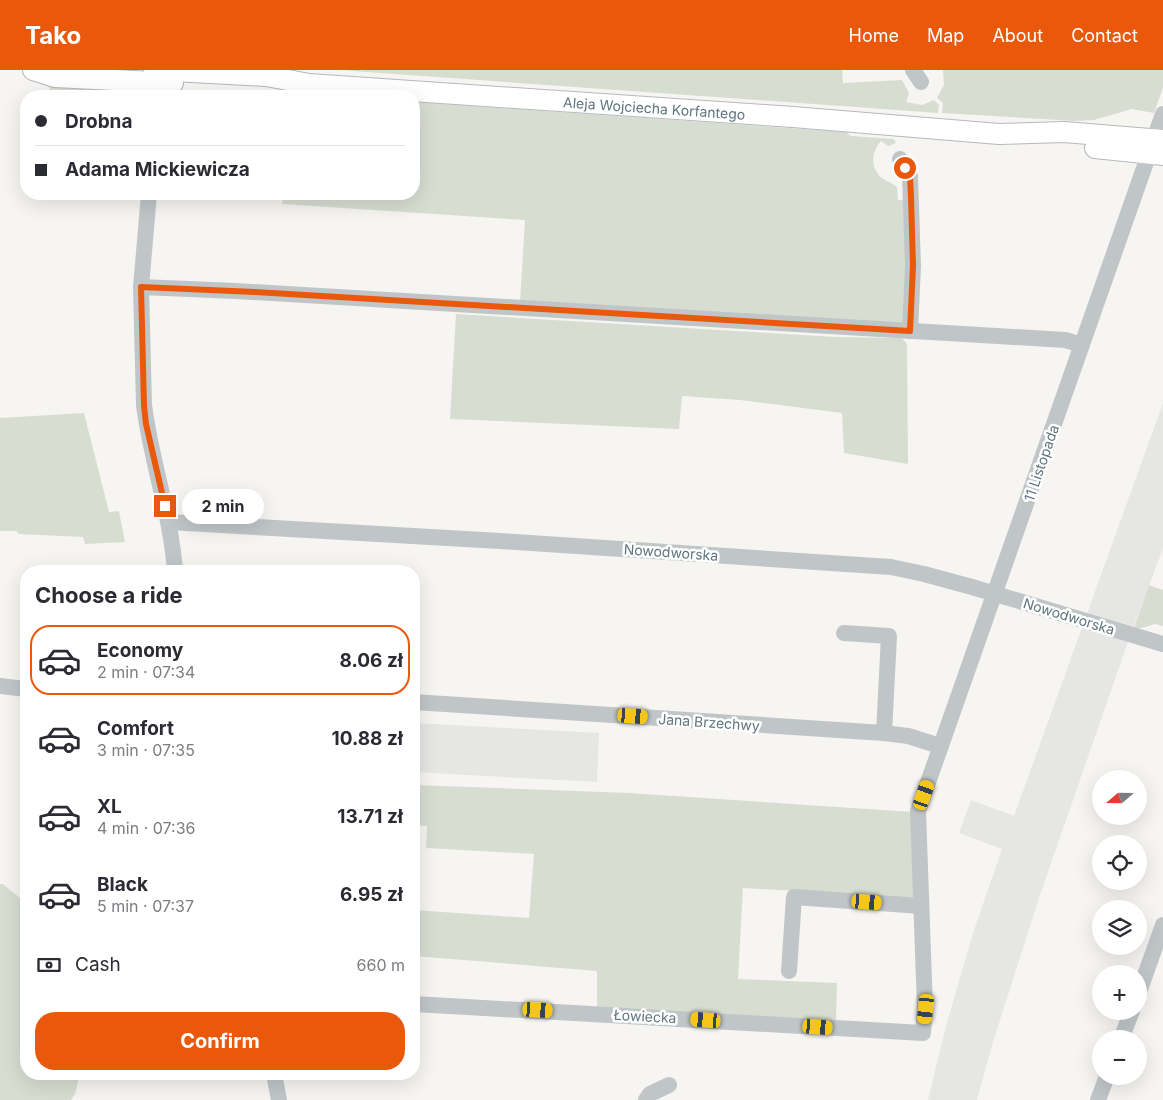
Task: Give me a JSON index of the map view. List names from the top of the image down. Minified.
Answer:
{"streets":{"main road":["Aleja Wojciecha Korfantego"],"street":["11 Listopada","Nowodworska","Jana Brzechwy","Łowiecka"]},"crossings":[["Aleja Wojciecha Korfantego","11 Listopada"],["11 Listopada","Nowodworska"],["11 Listopada","Jana Brzechwy"],["11 Listopada","Łowiecka"]],"north":"left","page":{"header":"Tako","nav":["Home","Map","About","Contact"],"banner":["Drobna","Adama Mickiewicza"],"bubble":"2 min","heading":"Choose a ride","list":[{"name":"Economy","note":"2 min · 07:34","value":"8.06 zł"},{"name":"Comfort","note":"3 min · 07:35","value":"10.88 zł"},{"name":"XL","note":"4 min · 07:36","value":"13.71 zł"},{"name":"Black","note":"5 min · 07:37","value":"6.95 zł"}],"map_buttons":["+","−"],"pay":["Cash","660 m"],"buttons":"Confirm"}}
